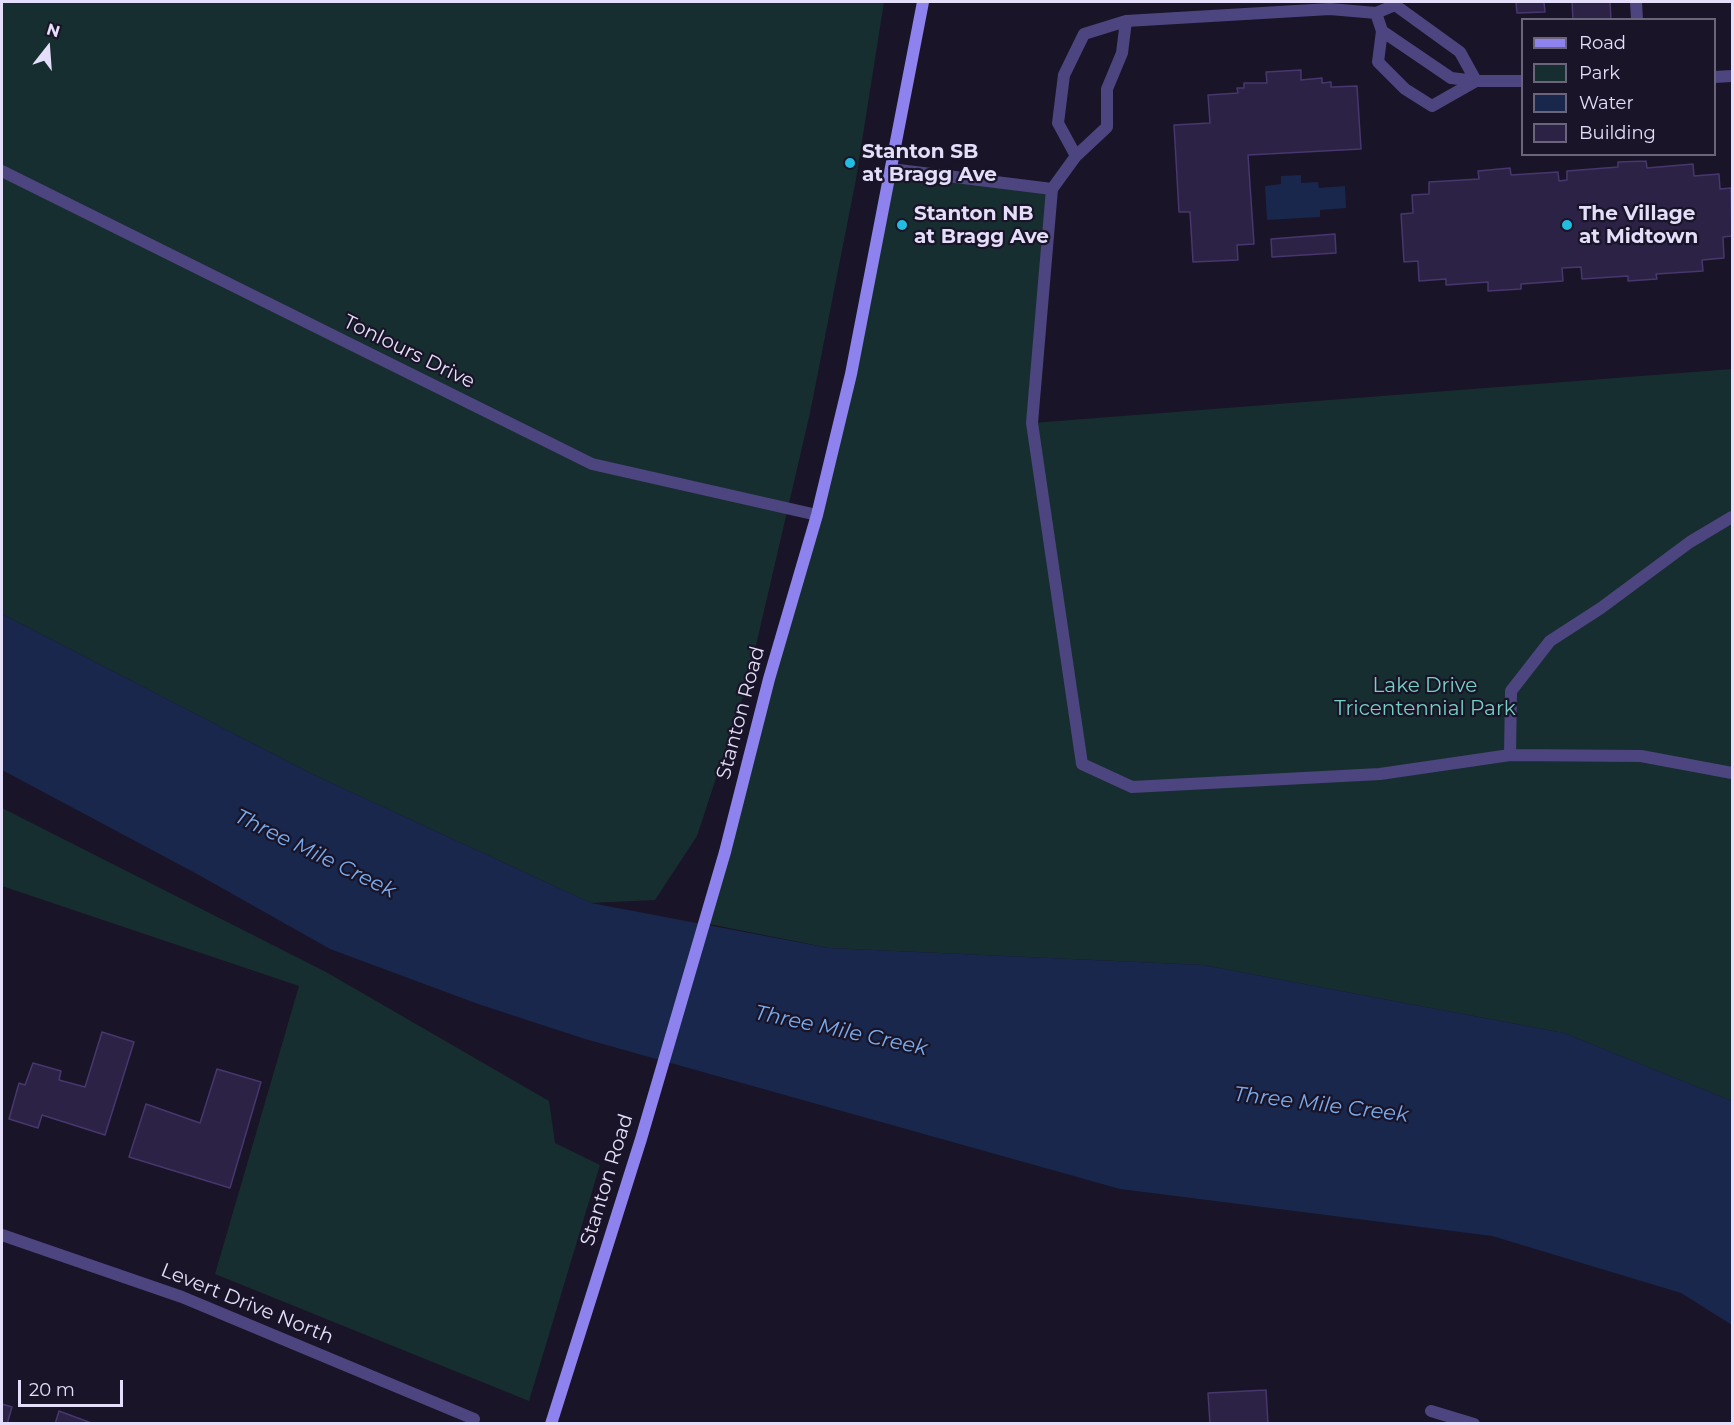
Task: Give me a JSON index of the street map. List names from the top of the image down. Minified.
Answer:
{"streets":{"street":["Tonlours Drive","Stanton Road","Levert Drive North"]},"crossings":[["Tonlours Drive","Stanton Road"]],"water":["Three Mile Creek"],"parks":["Lake Drive Tricentennial Park"],"places":["Stanton SB at Bragg Ave","Stanton NB at Bragg Ave","The Village at Midtown"],"legend":["Road","Park","Water","Building"],"scale_bar":"20 m","north":"top"}
